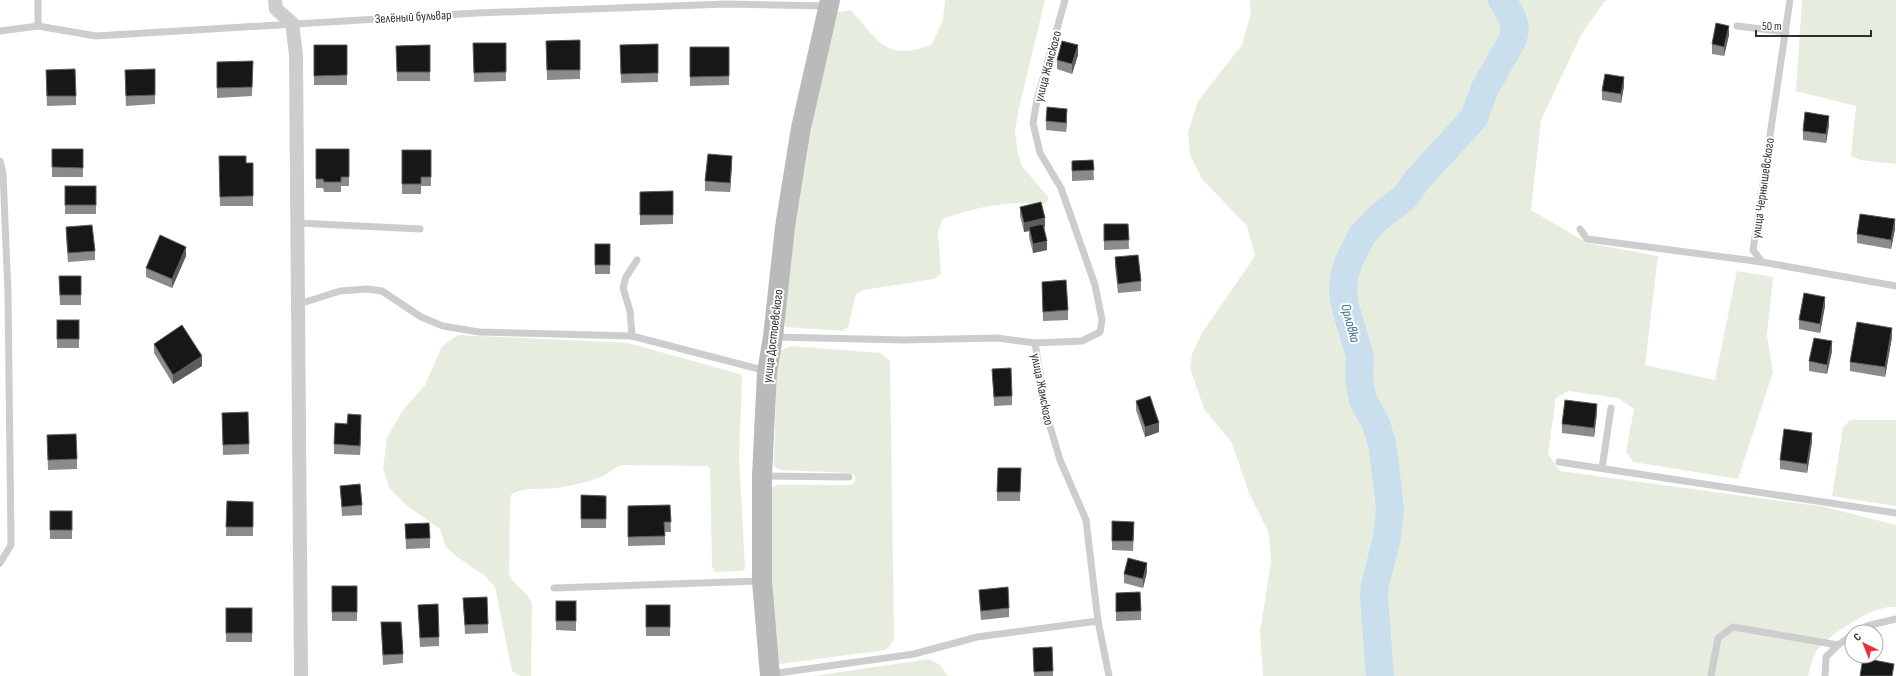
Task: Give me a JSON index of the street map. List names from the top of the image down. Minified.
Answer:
{"streets":{"main road":["улица Достоевского"],"lane":["Зелёный бульвар","улица Жамского","улица Чернышевского"]},"crossings":[["Зелёный бульвар","улица Достоевского"]],"water":["Орловка"],"scale_bar":"50 m","north":"top left"}
